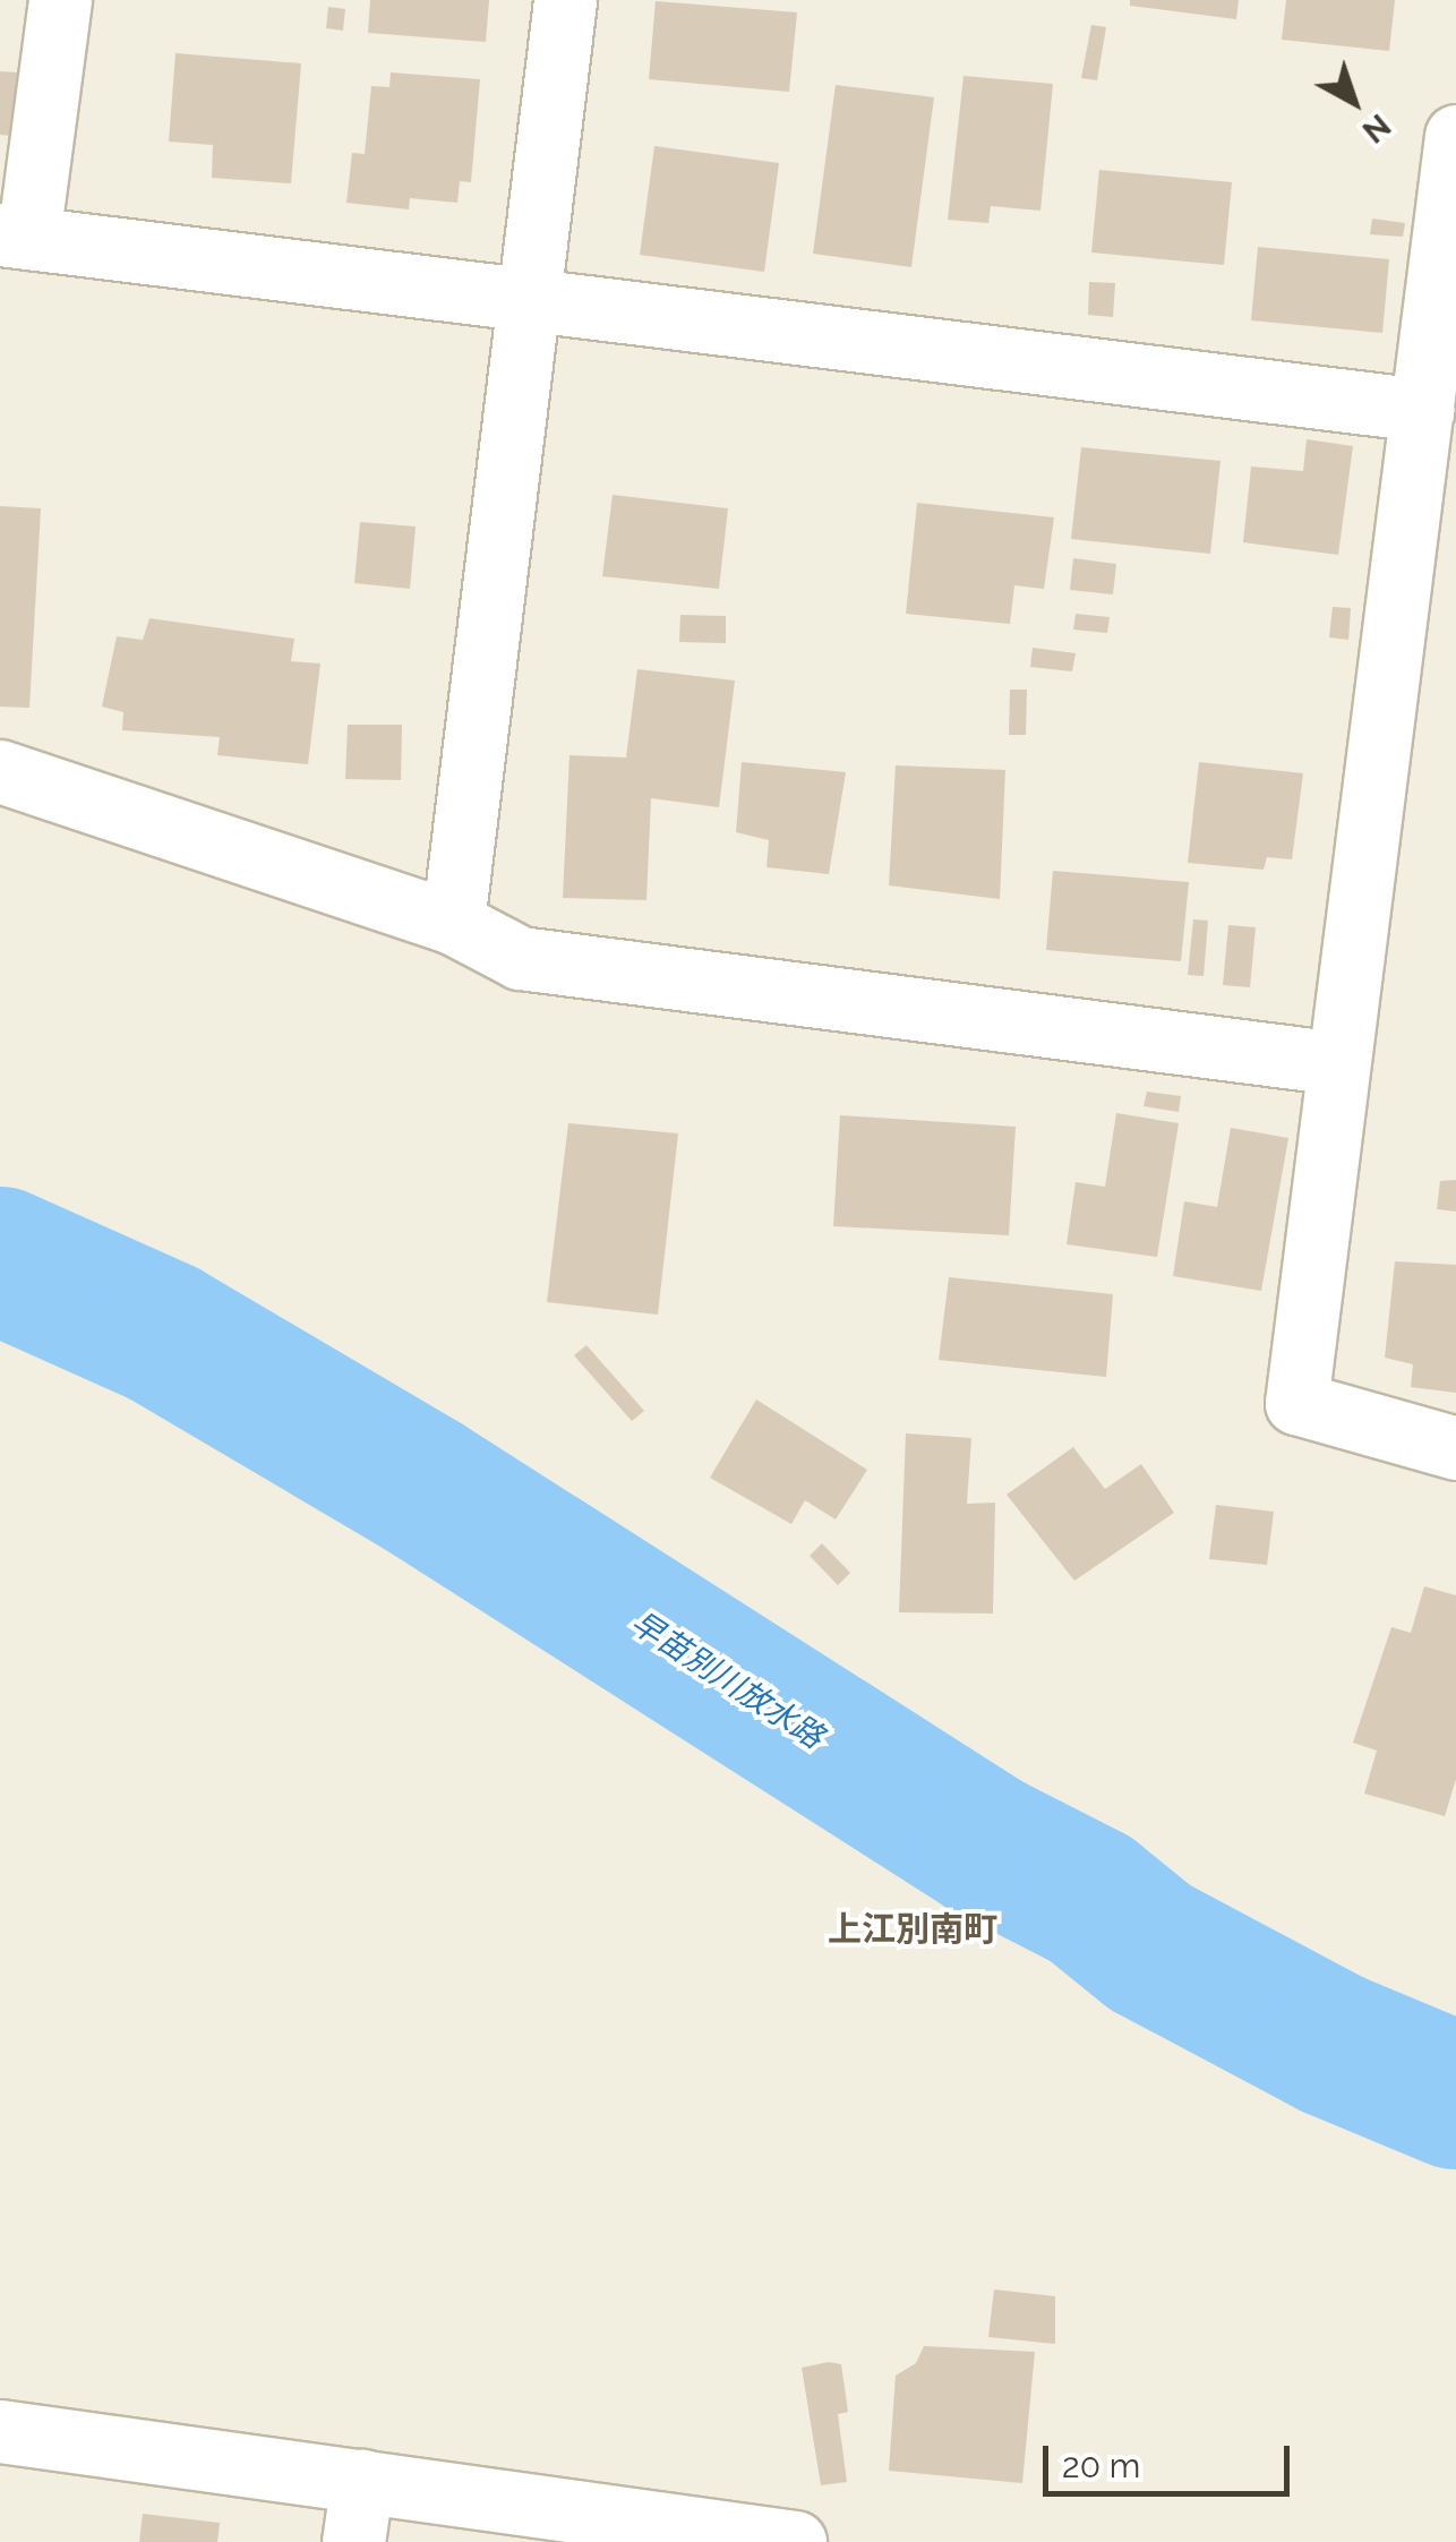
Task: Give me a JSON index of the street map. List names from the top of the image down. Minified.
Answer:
{"districts":["上江別南町"],"water":["早苗別川放水路"],"scale_bar":"20 m","north":"bottom right"}
